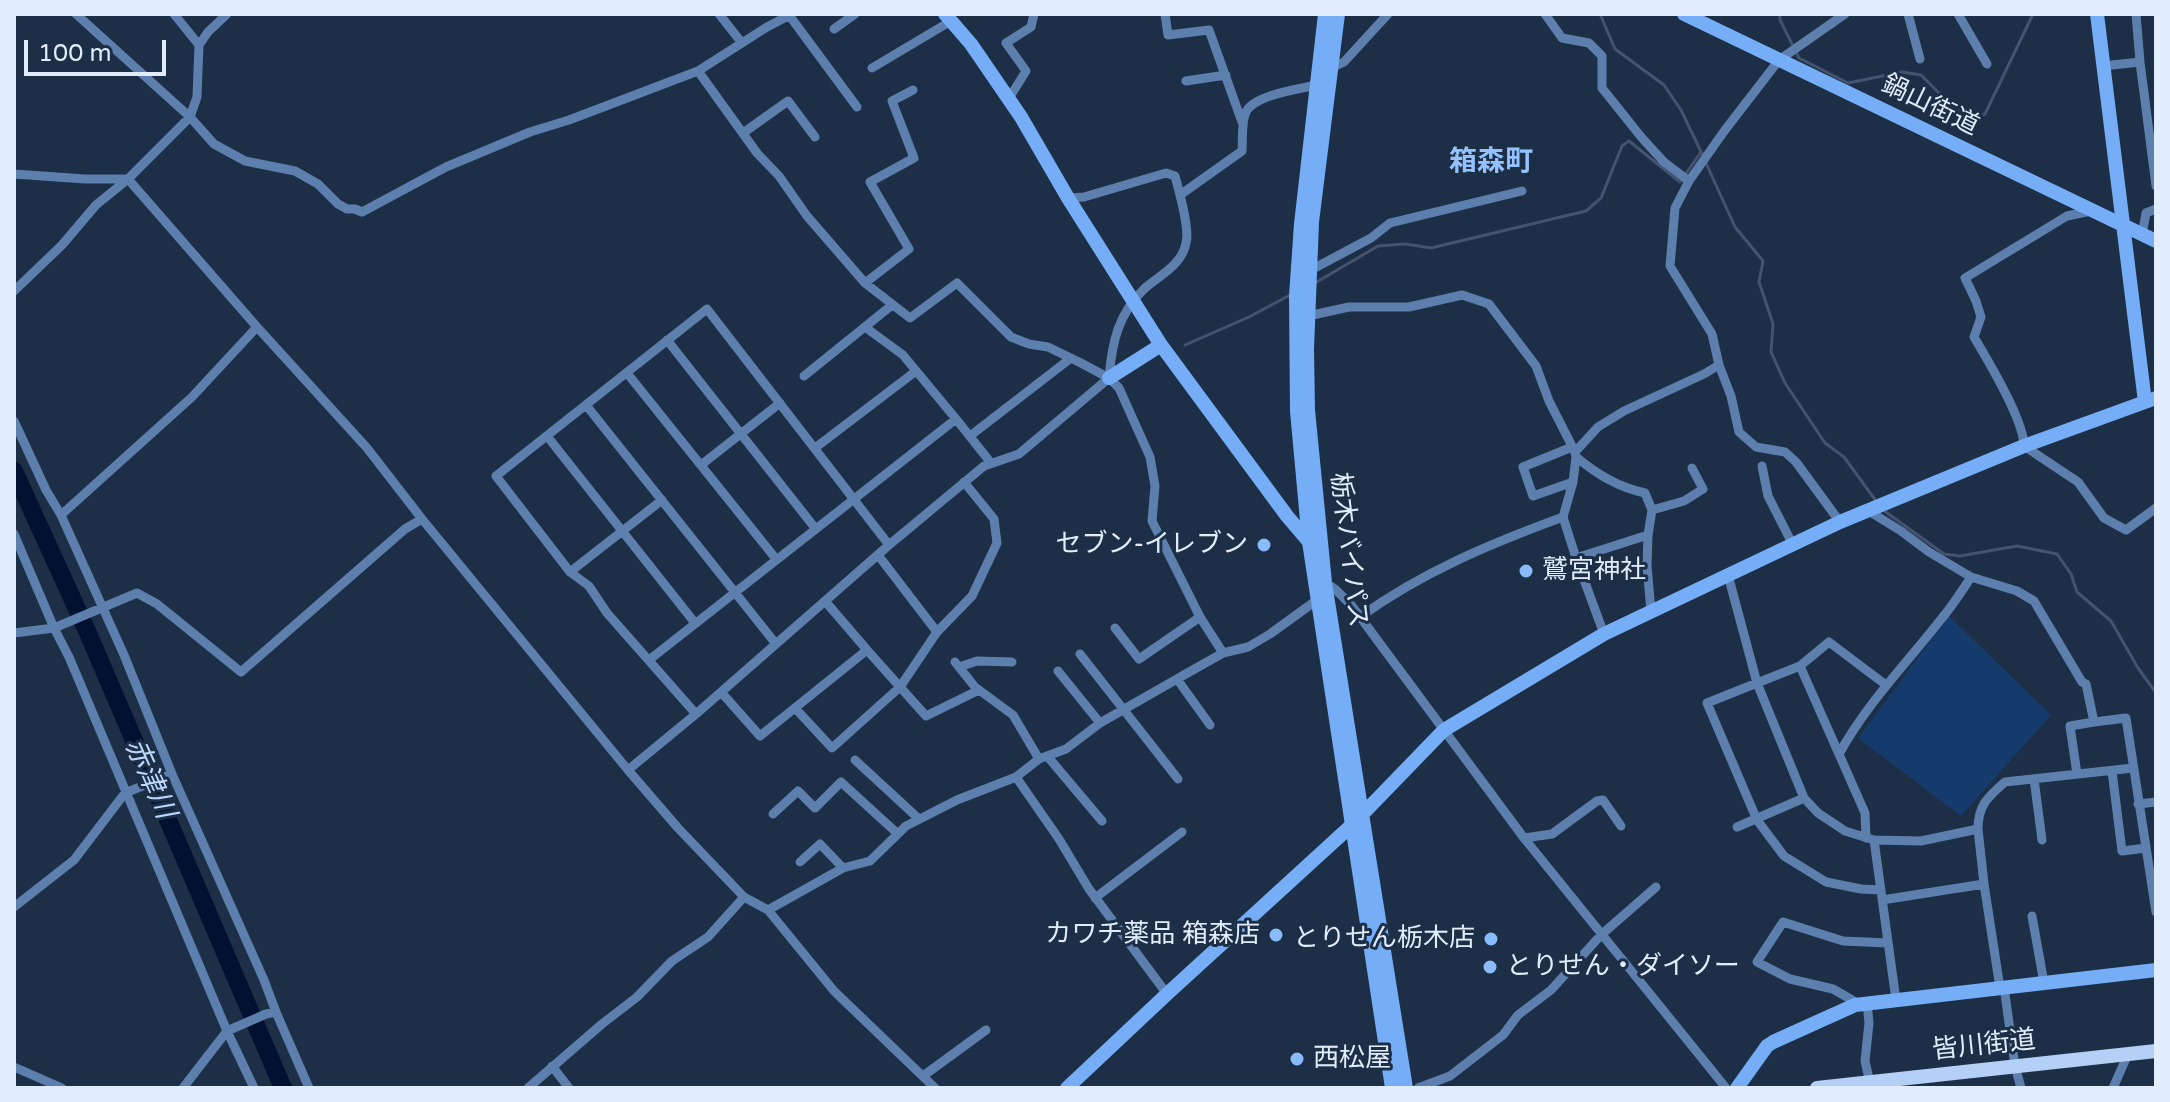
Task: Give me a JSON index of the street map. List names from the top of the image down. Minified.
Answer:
{"streets":{"main road":["皆川街道"],"street":["鍋山街道","栃木バイパス"]},"districts":["箱森町"],"water":["赤津川"],"places":["セブン-イレブン","鷲宮神社","カワチ薬品 箱森店","とりせん栃木店","とりせん・ダイソー","西松屋"],"scale_bar":"100 m"}
